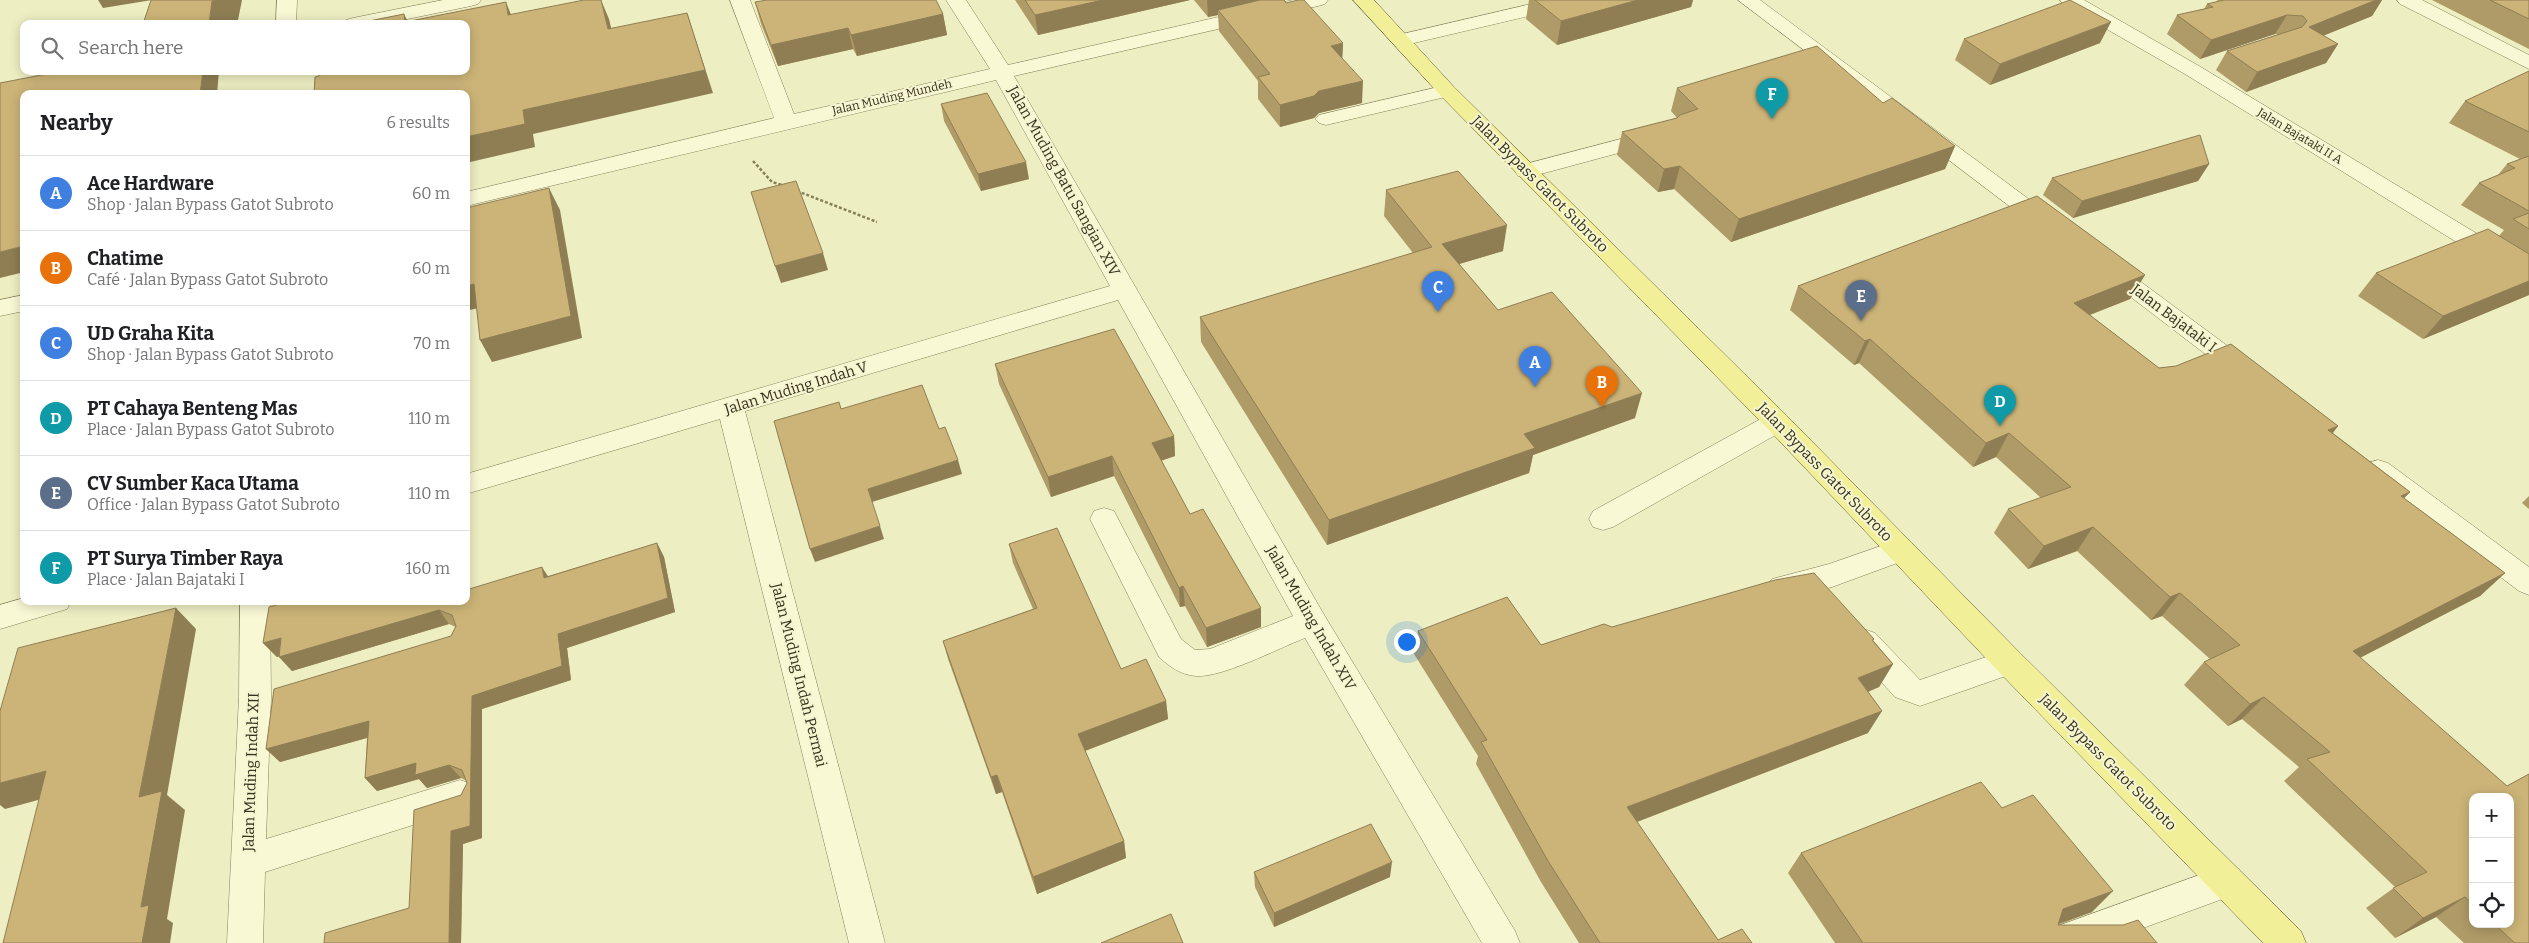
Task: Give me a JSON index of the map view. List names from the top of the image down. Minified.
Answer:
{"streets":{"main road":["Jalan Bypass Gatot Subroto"],"street":["Jalan Muding Mundeh","Jalan Bajataki II A","Jalan Muding Batu Sangian XIV","Jalan Bajataki I","Jalan Muding Indah V","Jalan Muding Indah XIV","Jalan Muding Indah Permai","Jalan Muding Indah XII"]},"crossings":[["Jalan Muding Mundeh","Jalan Muding Batu Sangian XIV"],["Jalan Muding Batu Sangian XIV","Jalan Muding Indah V"],["Jalan Muding Batu Sangian XIV","Jalan Muding Indah XIV"],["Jalan Muding Indah V","Jalan Muding Indah XIV"],["Jalan Muding Indah V","Jalan Muding Indah Permai"]],"page":{"search":"Search here","pins":["F","C","E","A","B","D"],"heading":["Nearby","6 results"],"list":[{"mark":"A","name":"Ace Hardware","note":"Shop · Jalan Bypass Gatot Subroto","value":"60 m"},{"mark":"B","name":"Chatime","note":"Café · Jalan Bypass Gatot Subroto","value":"60 m"},{"mark":"C","name":"UD Graha Kita","note":"Shop · Jalan Bypass Gatot Subroto","value":"70 m"},{"mark":"D","name":"PT Cahaya Benteng Mas","note":"Place · Jalan Bypass Gatot Subroto","value":"110 m"},{"mark":"E","name":"CV Sumber Kaca Utama","note":"Office · Jalan Bypass Gatot Subroto","value":"110 m"},{"mark":"F","name":"PT Surya Timber Raya","note":"Place · Jalan Bajataki I","value":"160 m"}],"map_buttons":["+","−"]}}
